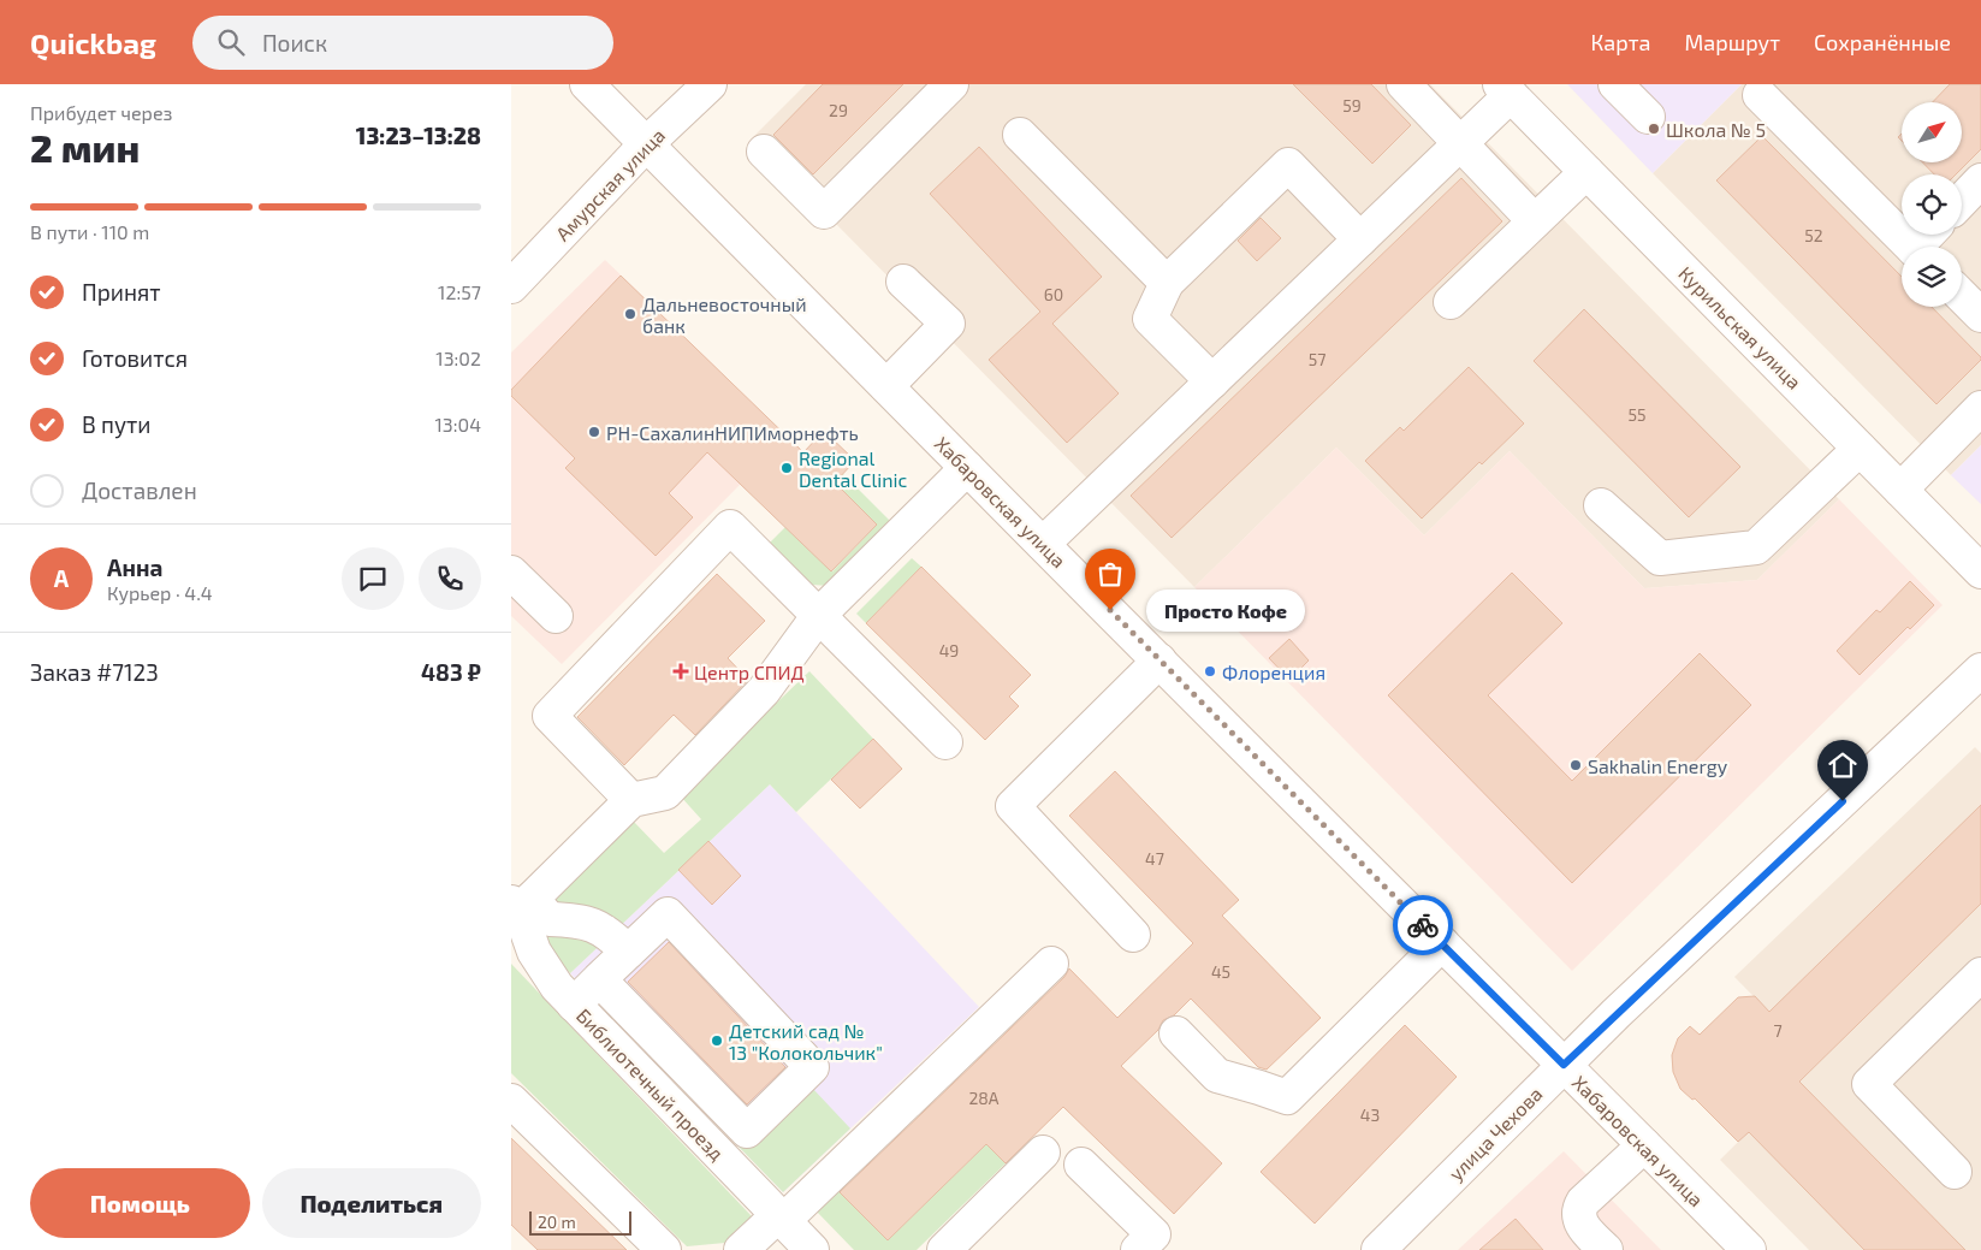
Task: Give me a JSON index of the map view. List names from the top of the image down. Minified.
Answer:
{"streets":{"street":["Амурская улица","Курильская улица","Хабаровская улица","Библиотечный проезд","улица Чехова"]},"crossings":[["Амурская улица","Хабаровская улица"],["Хабаровская улица","улица Чехова"]],"places":{"other":["Школа № 5","Дальневосточный банк","РН-СахалинНИПИморнефть","Regional Dental Clinic","Просто Кофе","Флоренция","Sakhalin Energy","Детский сад № 13 \"Колокольчик\""],"health":["Центр СПИД"]},"house_numbers":["59","29","52","60","57","55","49","47","45","7","28А","43"],"scale_bar":"20 m","north":"top right","page":{"header":"Quickbag","search":"Поиск","nav":["Карта","Маршрут","Сохранённые"],"heading":["2 мин","Прибудет через","13:23–13:28"],"panel":["Анна","Курьер · 4.4","Заказ #7123","483 ₽"],"bar":"В пути · 110 m","list":[["Принят","12:57"],["Готовится","13:02"],["В пути","13:04"],"Доставлен"],"round":"А","bubble":"Просто Кофе","buttons":["Помощь","Поделиться"],"scale":"20 m"}}
